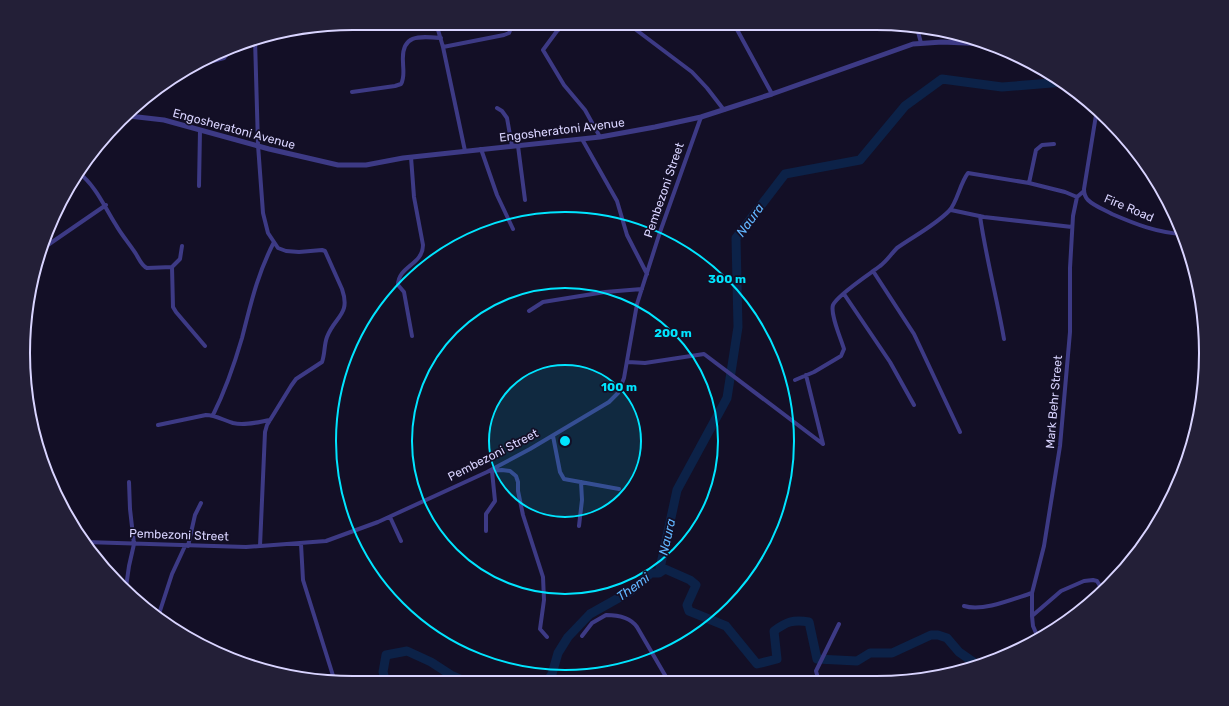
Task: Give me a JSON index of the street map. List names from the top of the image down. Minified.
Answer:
{"streets":{"street":["Engosheratoni Avenue","Pembezoni Street","Fire Road","Mark Behr Street"]},"crossings":[["Engosheratoni Avenue","Pembezoni Street"]],"water":["Naura","Themi"],"rings":["300 m","200 m","100 m"]}
